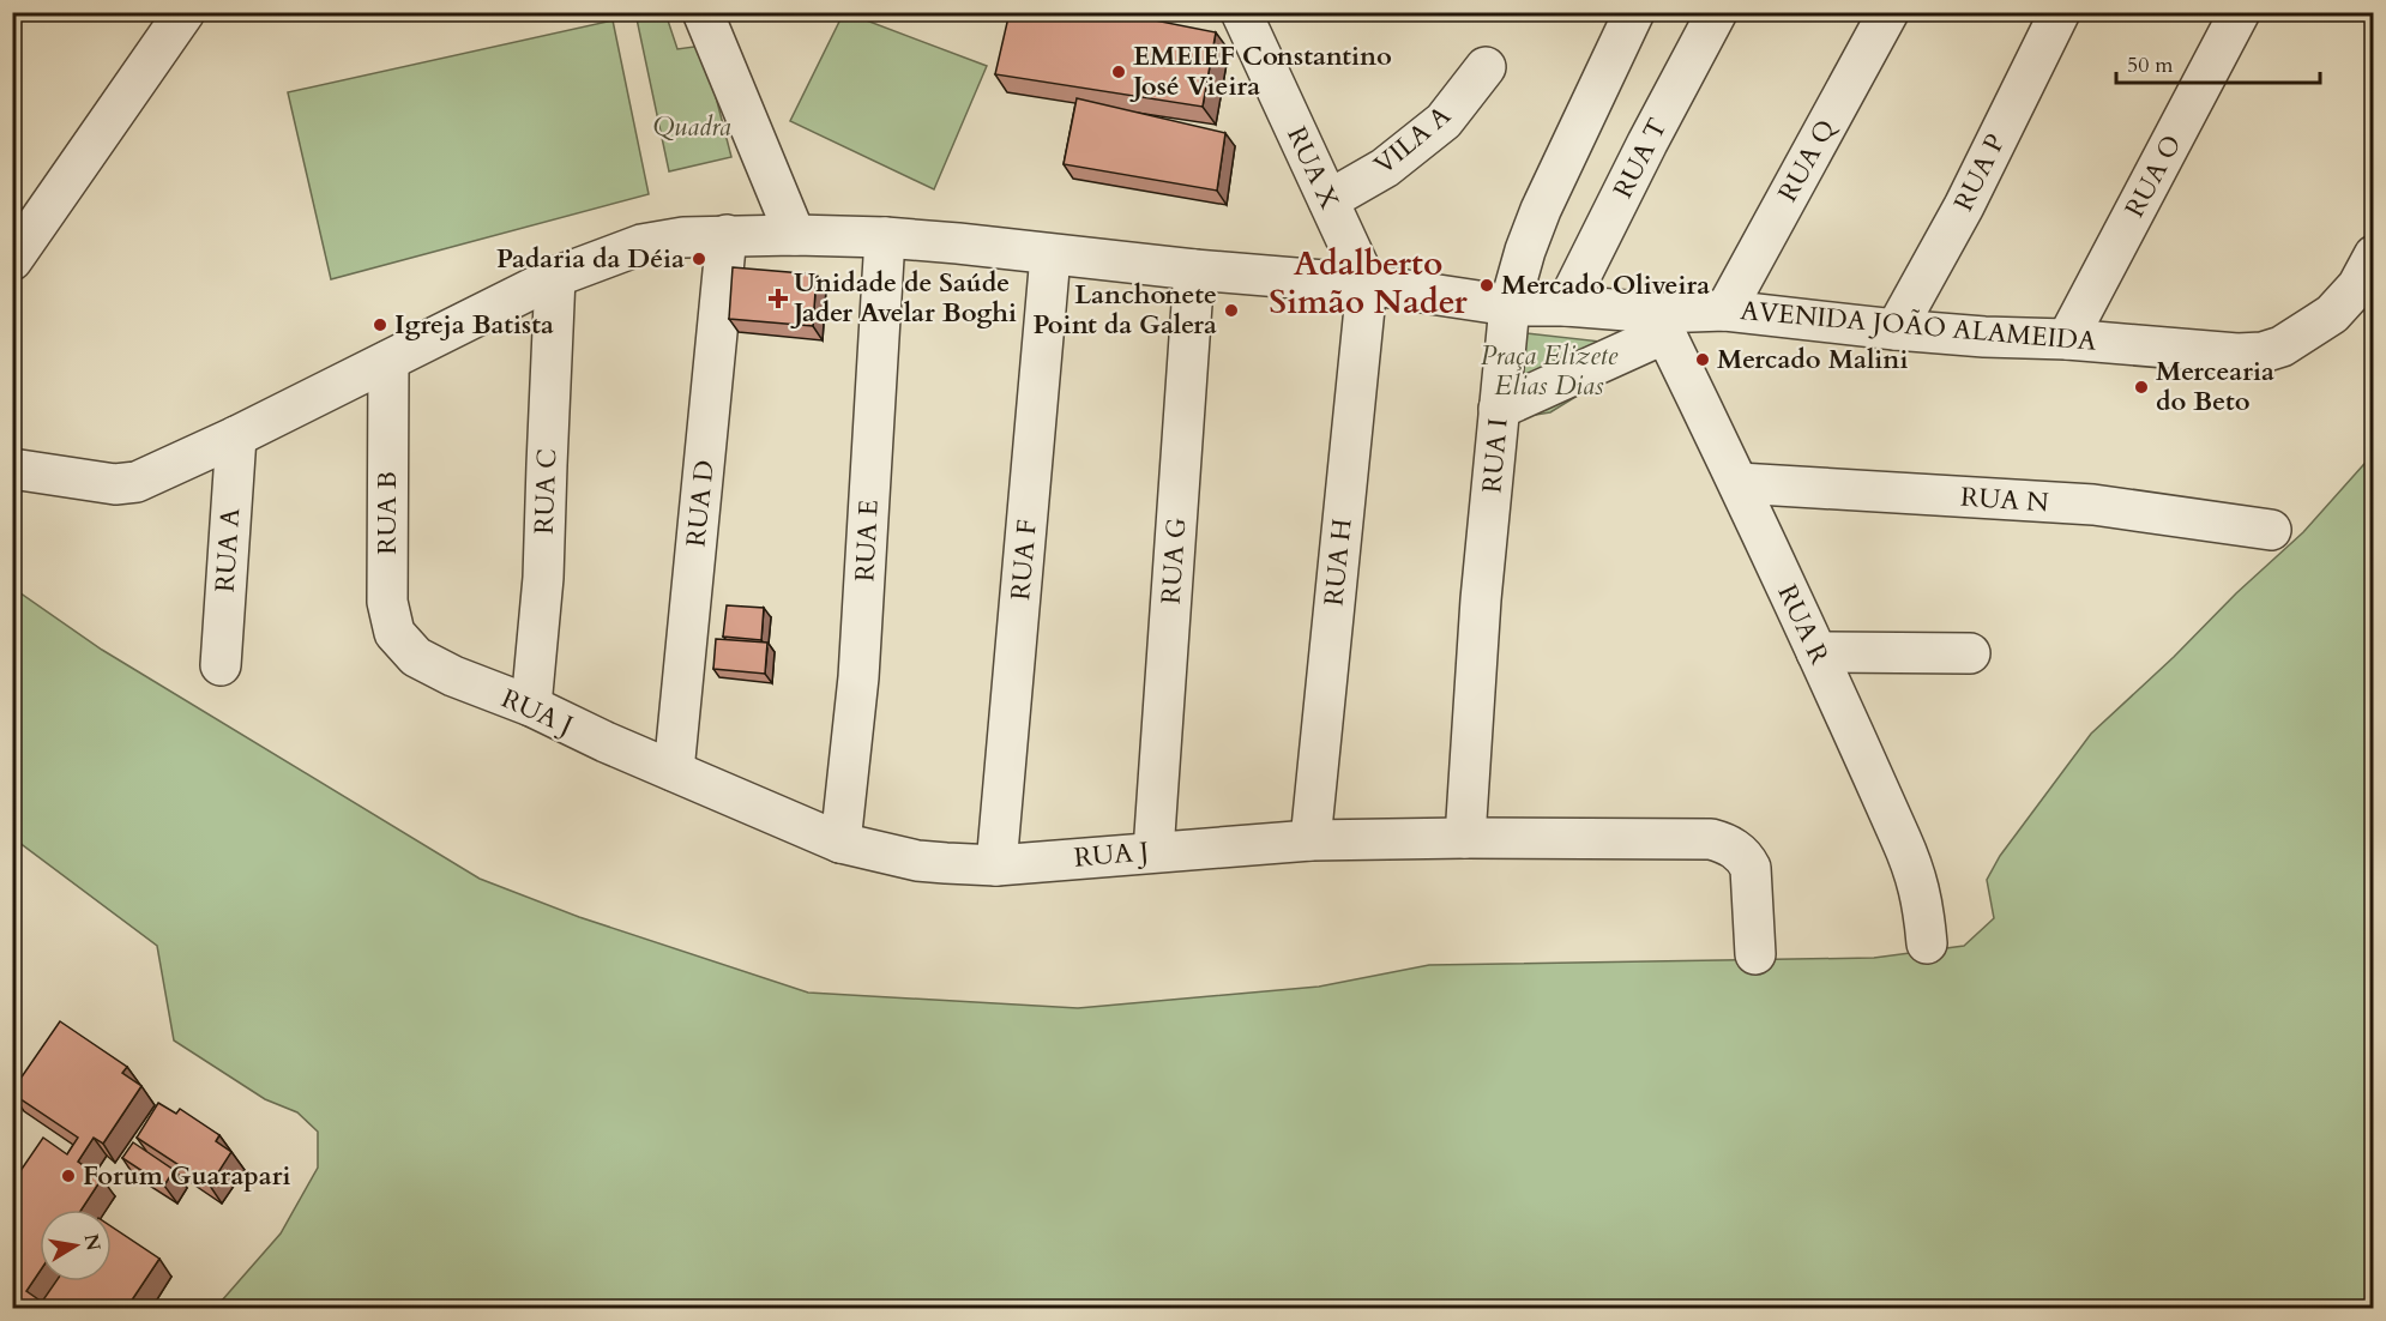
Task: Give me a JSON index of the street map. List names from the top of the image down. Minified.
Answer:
{"streets":{"street":["VILA A","RUA T","RUA Q","RUA X","RUA P","RUA O","AVENIDA JOÃO ALAMEIDA","RUA I","RUA C","RUA N","RUA D","RUA B","RUA E","RUA A","RUA F","RUA G","RUA H","RUA R","RUA J"]},"crossings":[["VILA A","RUA X"],["RUA T","AVENIDA JOÃO ALAMEIDA"],["RUA Q","AVENIDA JOÃO ALAMEIDA"],["RUA X","AVENIDA JOÃO ALAMEIDA"],["RUA X","RUA H"],["RUA P","AVENIDA JOÃO ALAMEIDA"],["RUA O","AVENIDA JOÃO ALAMEIDA"],["AVENIDA JOÃO ALAMEIDA","RUA I"],["AVENIDA JOÃO ALAMEIDA","RUA C"],["AVENIDA JOÃO ALAMEIDA","RUA D"],["AVENIDA JOÃO ALAMEIDA","RUA B"],["AVENIDA JOÃO ALAMEIDA","RUA E"],["AVENIDA JOÃO ALAMEIDA","RUA A"],["AVENIDA JOÃO ALAMEIDA","RUA F"],["AVENIDA JOÃO ALAMEIDA","RUA G"],["AVENIDA JOÃO ALAMEIDA","RUA H"],["AVENIDA JOÃO ALAMEIDA","RUA R"],["RUA I","RUA J"],["RUA C","RUA J"],["RUA N","RUA R"],["RUA D","RUA J"],["RUA B","RUA J"],["RUA E","RUA J"],["RUA F","RUA J"],["RUA G","RUA J"],["RUA H","RUA J"]],"districts":["Adalberto Simão Nader"],"parks":["Quadra","Praça Elizete Elias Dias"],"places":{"other":["EMEIEF Constantino José Vieira","Padaria da Déia","Mercado Oliveira","Lanchonete Point da Galera","Igreja Batista","Mercado Malini","Mercearia do Beto","Forum Guarapari"],"health":["Unidade de Saúde Jader Avelar Boghi"]},"scale_bar":"50 m","north":"right"}
